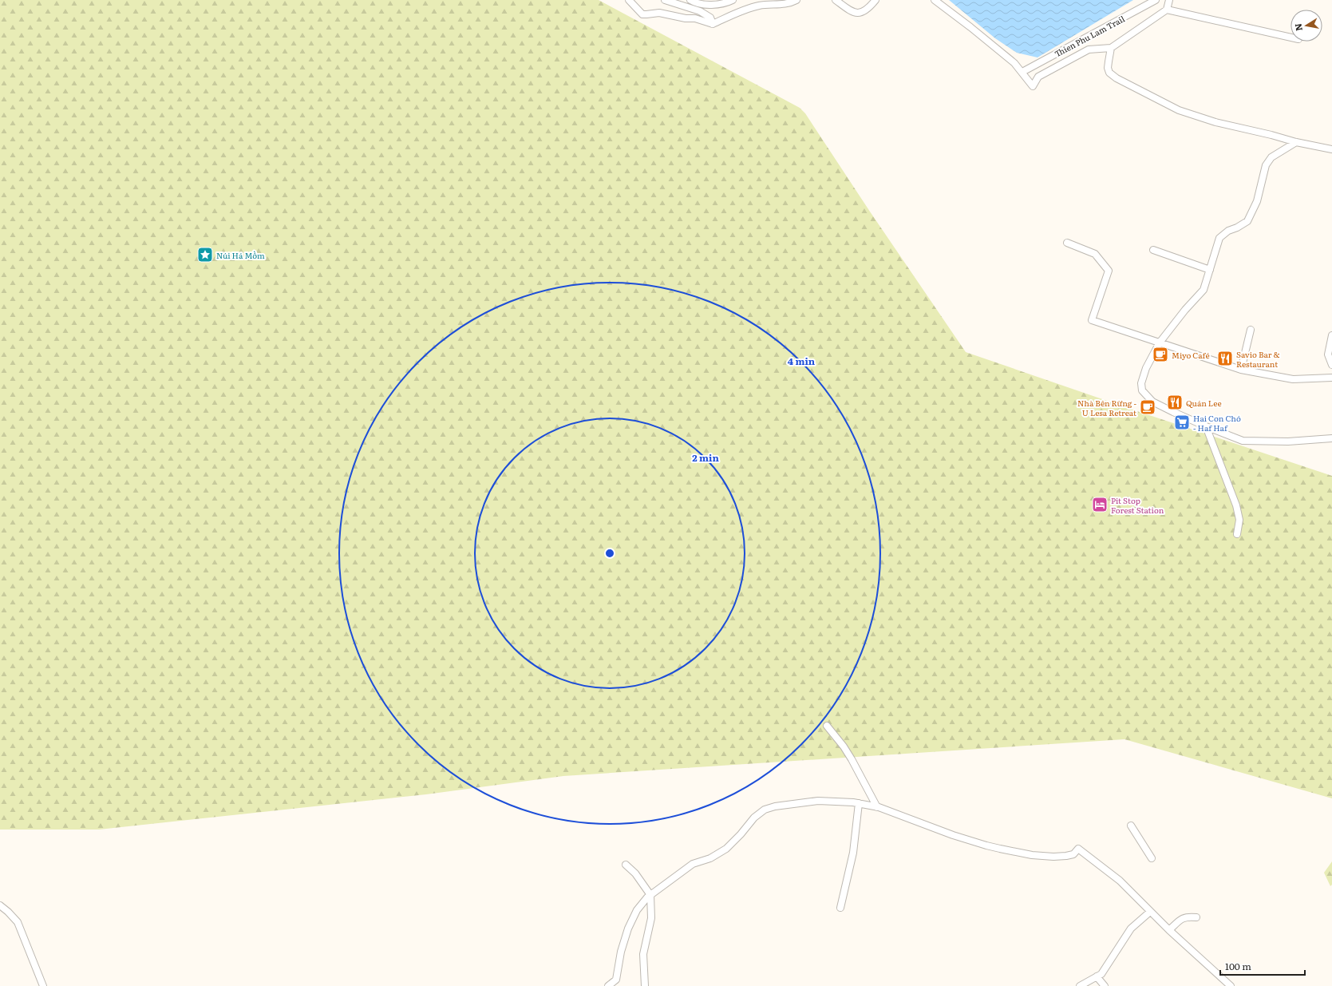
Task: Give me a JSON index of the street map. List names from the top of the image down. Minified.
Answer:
{"streets":{"street":["Thien Phu Lam Trail"]},"places":{"place":["Núi Há Mồm"],"cafe":["Miyo Café","Nhà Bên Rừng - U Lesa Retreat"],"restaurant":["Savio Bar & Restaurant","Quán Lee"],"supermarket":["Hai Con Chó - Haf Haf"],"hotel":["Pit Stop Forest Station"]},"scale_bar":"100 m","north":"left","rings":["4 min","2 min"]}
